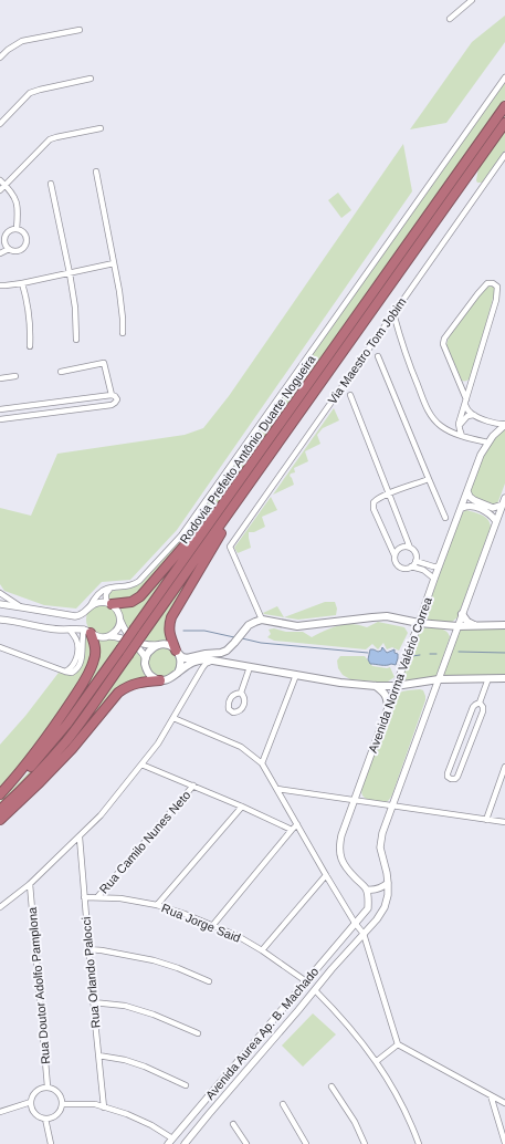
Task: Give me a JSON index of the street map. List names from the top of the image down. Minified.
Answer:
{"streets":{"highway":["Rodovia Prefeito Antônio Duarte Nogueira"],"street":["Via Maestro Tom Jobim","Avenida Norma Valério Correa","Rua Camilo Nunes Neto","Rua Jorge Said","Rua Orlando Palocci","Rua Doutor Adolfo Pamplona","Avenida Aurea Ap. B. Machado"]},"crossings":[["Rua Camilo Nunes Neto","Rua Jorge Said"],["Rua Jorge Said","Rua Orlando Palocci"],["Rua Jorge Said","Avenida Aurea Ap. B. Machado"]]}
